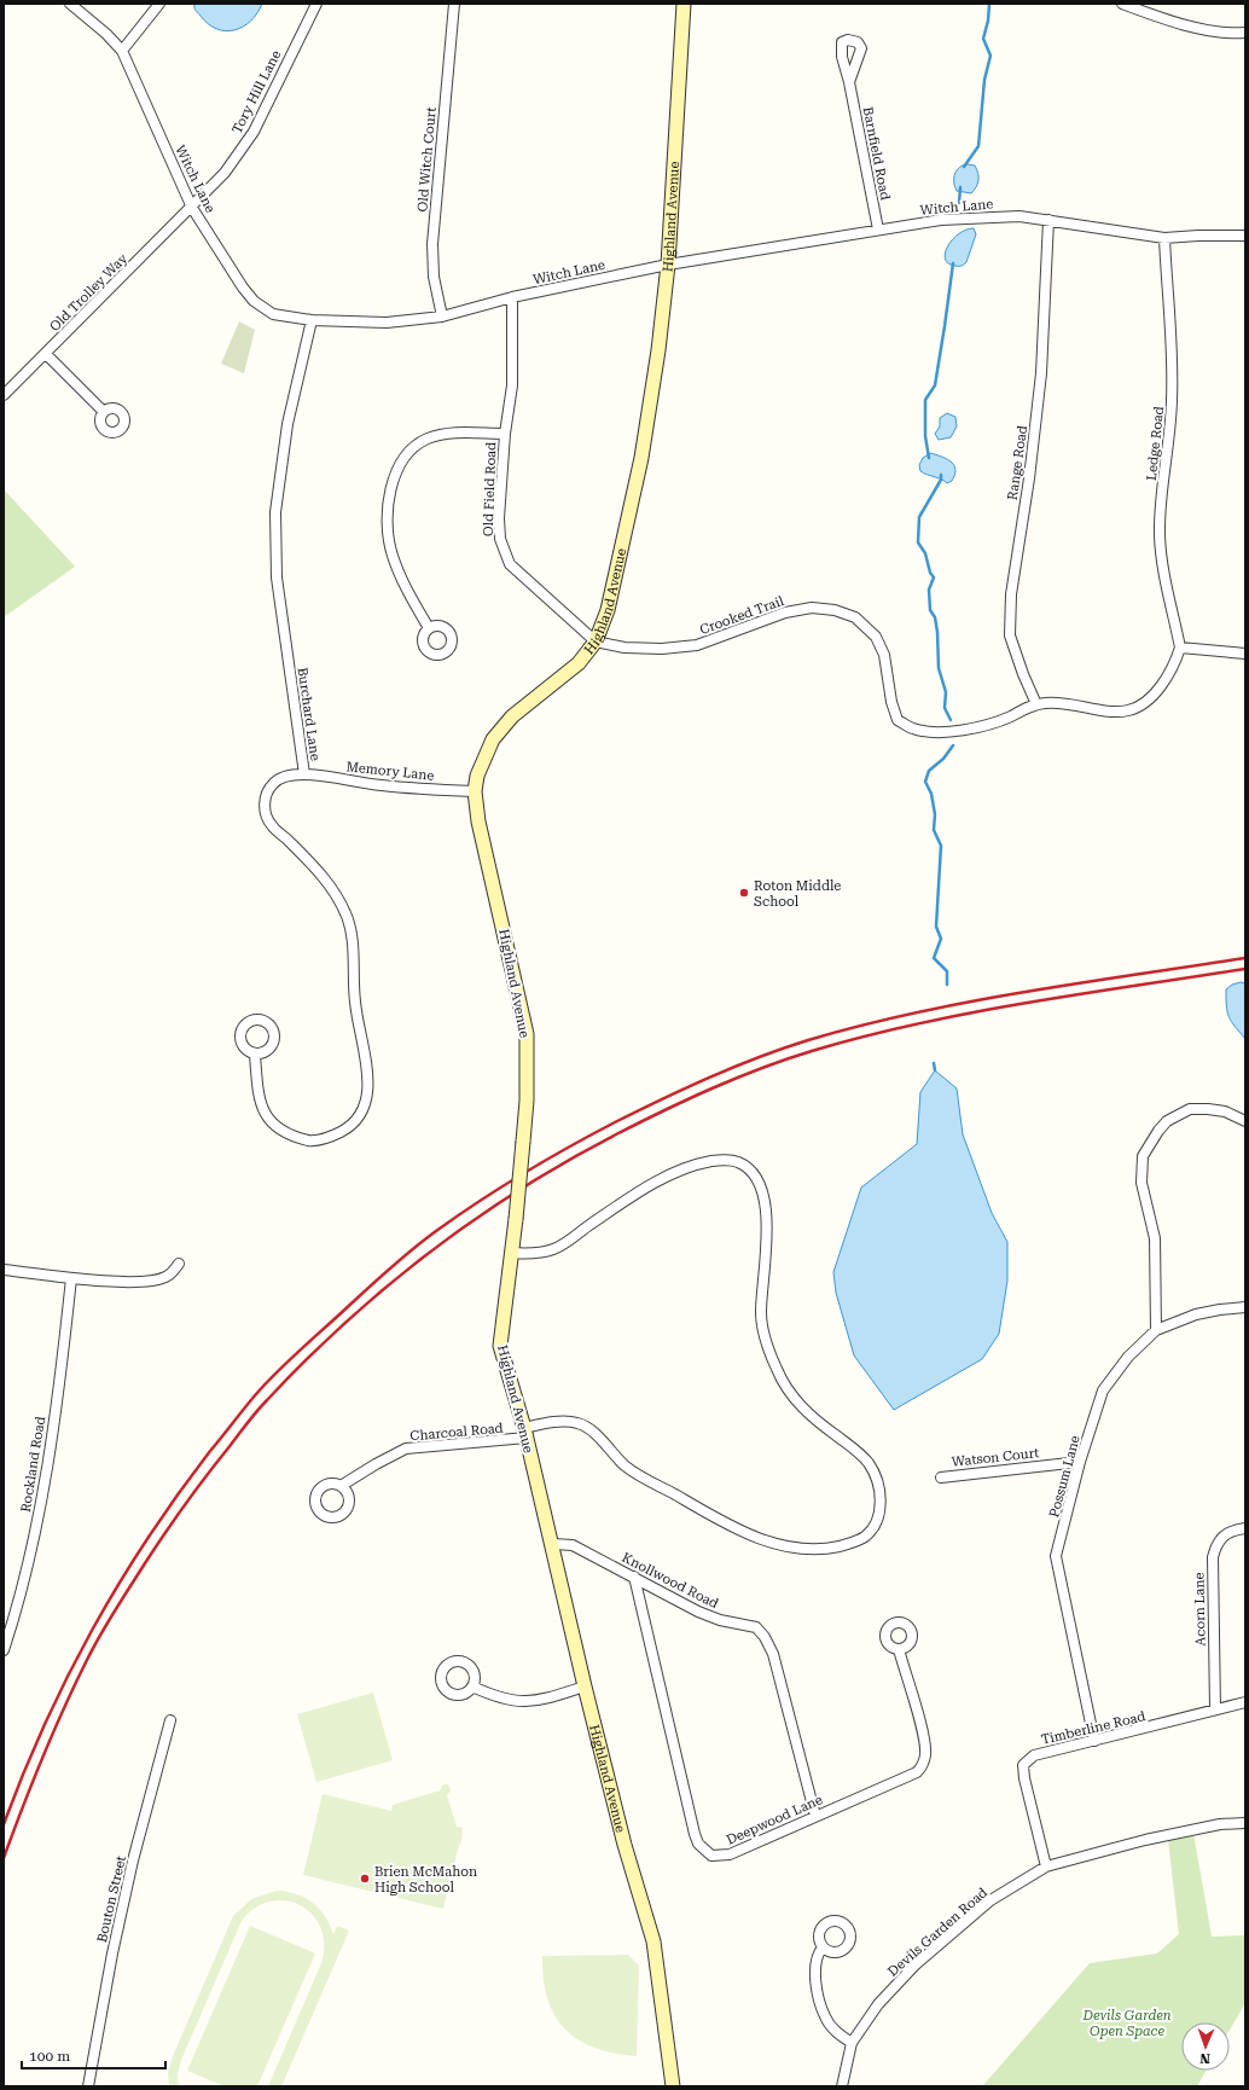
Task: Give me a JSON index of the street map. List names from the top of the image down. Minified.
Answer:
{"streets":{"street":["Tory Hill Lane","Barnfield Road","Old Witch Court","Witch Lane","Highland Avenue","Old Trolley Way","Ledge Road","Range Road","Old Field Road","Crooked Trail","Burchard Lane","Memory Lane","Charcoal Road","Watson Court","Rockland Road","Possum Lane","Knollwood Road","Acorn Lane","Timberline Road","Deepwood Lane","Bouton Street","Devils Garden Road"]},"crossings":[["Tory Hill Lane","Witch Lane"],["Tory Hill Lane","Old Trolley Way"],["Barnfield Road","Witch Lane"],["Old Witch Court","Witch Lane"],["Witch Lane","Highland Avenue"],["Witch Lane","Old Trolley Way"],["Witch Lane","Ledge Road"],["Witch Lane","Range Road"],["Witch Lane","Old Field Road"],["Witch Lane","Burchard Lane"],["Highland Avenue","Old Field Road"],["Highland Avenue","Crooked Trail"],["Highland Avenue","Memory Lane"],["Highland Avenue","Charcoal Road"],["Highland Avenue","Knollwood Road"],["Ledge Road","Crooked Trail"],["Range Road","Crooked Trail"],["Old Field Road","Crooked Trail"],["Burchard Lane","Memory Lane"],["Watson Court","Possum Lane"],["Possum Lane","Timberline Road"],["Knollwood Road","Deepwood Lane"],["Acorn Lane","Timberline Road"],["Timberline Road","Devils Garden Road"]],"parks":["Devils Garden Open Space"],"places":["Roton Middle School","Brien McMahon High School"],"scale_bar":"100 m","north":"bottom"}
